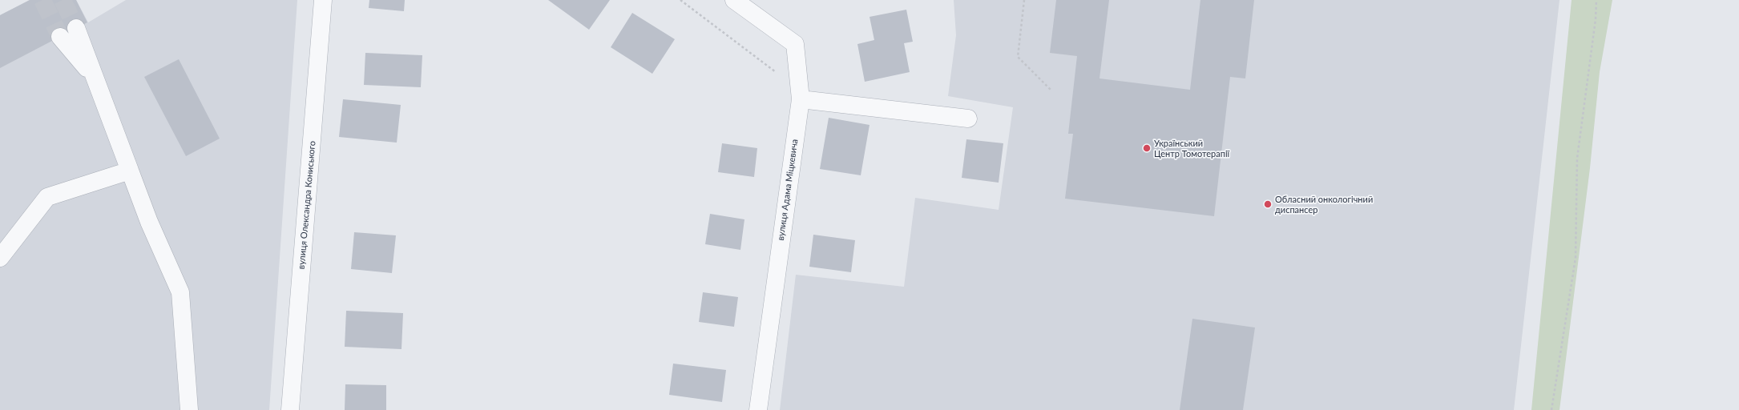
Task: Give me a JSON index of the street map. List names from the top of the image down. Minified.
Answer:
{"streets":{"street":["вулиця Адама Міцкевича","вулиця Олександра Кониського"]},"places":["Український Центр Томотерапії","Обласний онкологічний диспансер"]}
